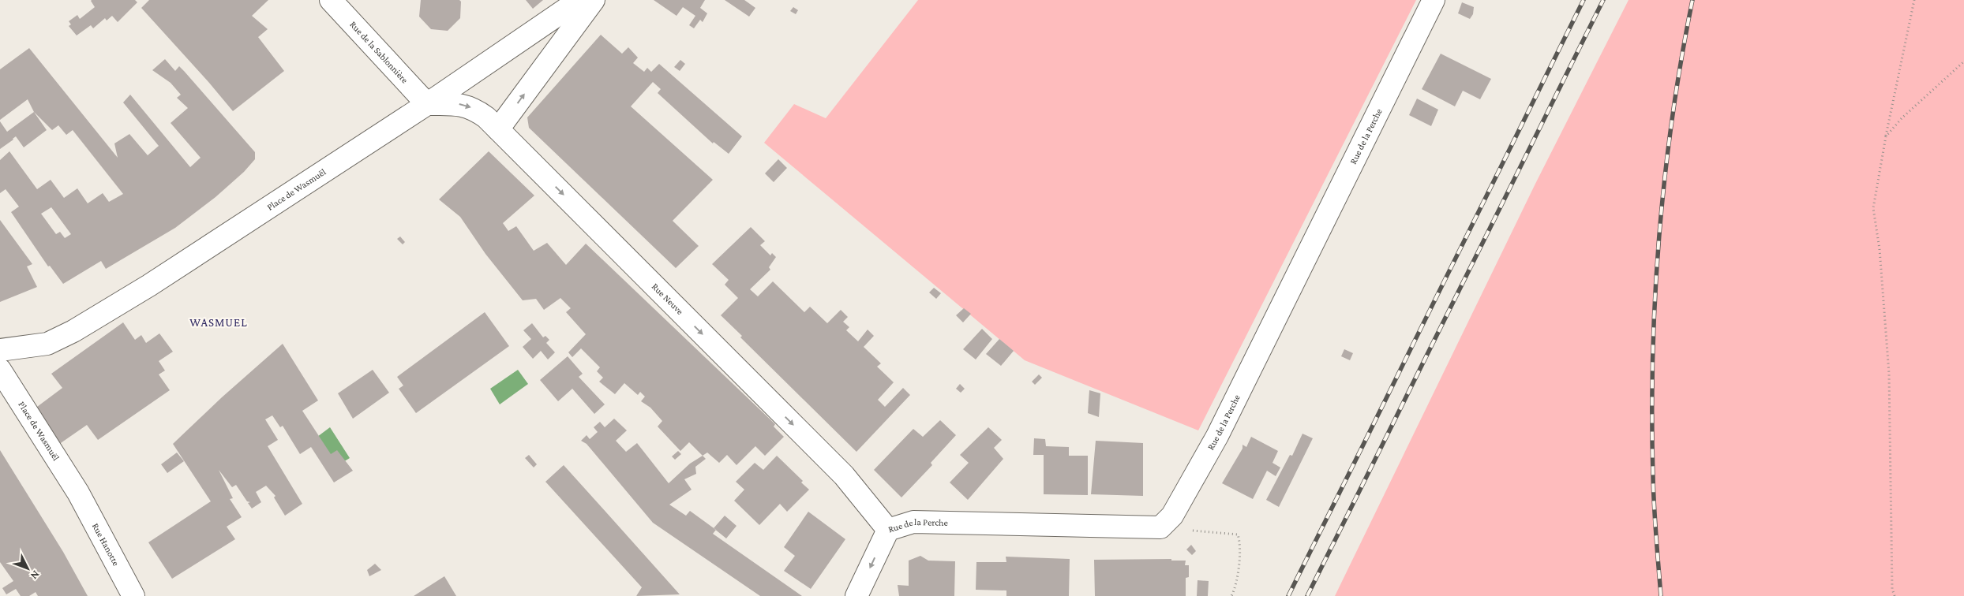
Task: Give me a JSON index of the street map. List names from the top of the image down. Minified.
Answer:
{"streets":{"street":["Rue de la Sablonnière","Rue de la Perche","Place de Wasmuël","Rue Neuve","Rue Hanotte"]},"crossings":[["Rue de la Sablonnière","Place de Wasmuël"],["Rue de la Sablonnière","Rue Neuve"],["Rue de la Perche","Rue Neuve"],["Place de Wasmuël","Rue Neuve"],["Place de Wasmuël","Rue Hanotte"]],"one_way":["Rue Neuve"],"districts":["WASMUEL"],"north":"bottom right"}
